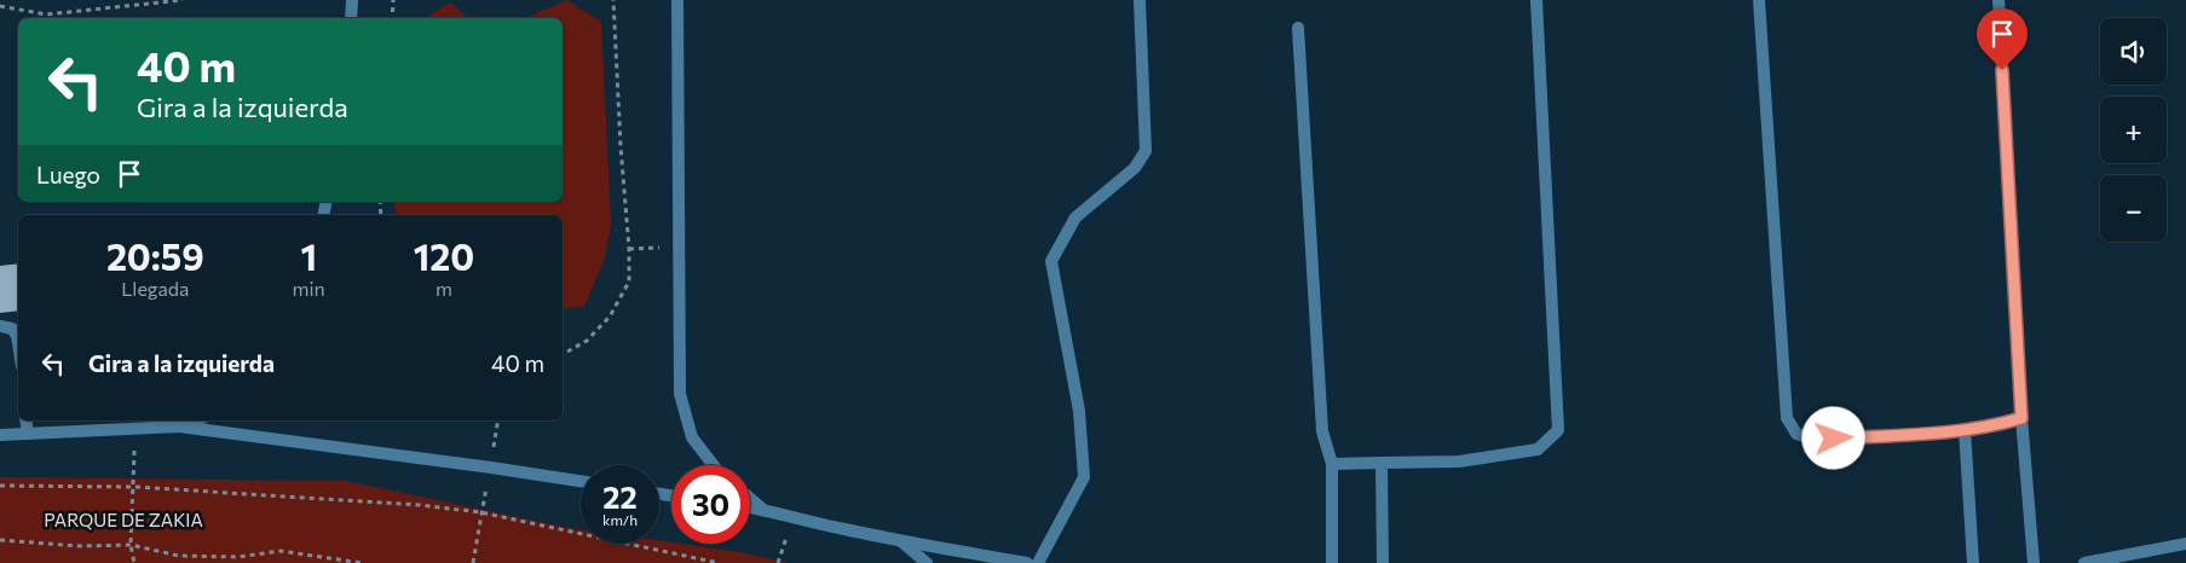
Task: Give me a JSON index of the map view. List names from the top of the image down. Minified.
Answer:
{"parks":["PARQUE DE ZAKIA"],"page":{"map_buttons":["+","−"],"turn":["40 m","Gira a la izquierda"],"then":"Luego","eta":["20:59","Llegada","1","min","120","m"],"list":[{"name":"Gira a la izquierda","value":"40 m"}],"speed":"22 km/h","limit":"30"}}
